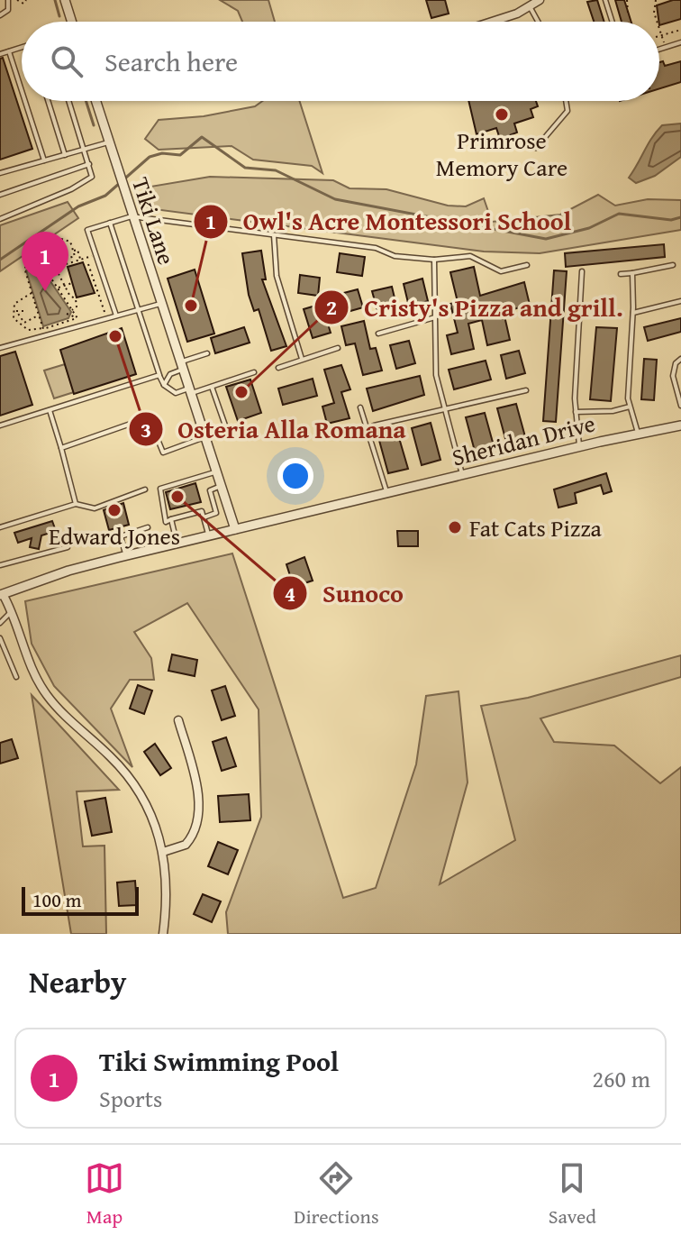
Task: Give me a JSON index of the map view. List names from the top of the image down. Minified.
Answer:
{"streets":{"street":["Tiki Lane","Sheridan Drive"]},"crossings":[["Tiki Lane","Sheridan Drive"]],"places":["Primrose Memory Care","Owl's Acre Montessori School","Osteria Alla Romana","Cristy's Pizza and grill.","Sunoco","Edward Jones","Fat Cats Pizza"],"scale_bar":"100 m","page":{"search":"Search here","pins":"1","scale":"100 m","heading":"Nearby","list":[{"mark":"1","name":"Tiki Swimming Pool","note":"Sports","value":"260 m"}],"nav":["Map","Directions","Saved"]}}
